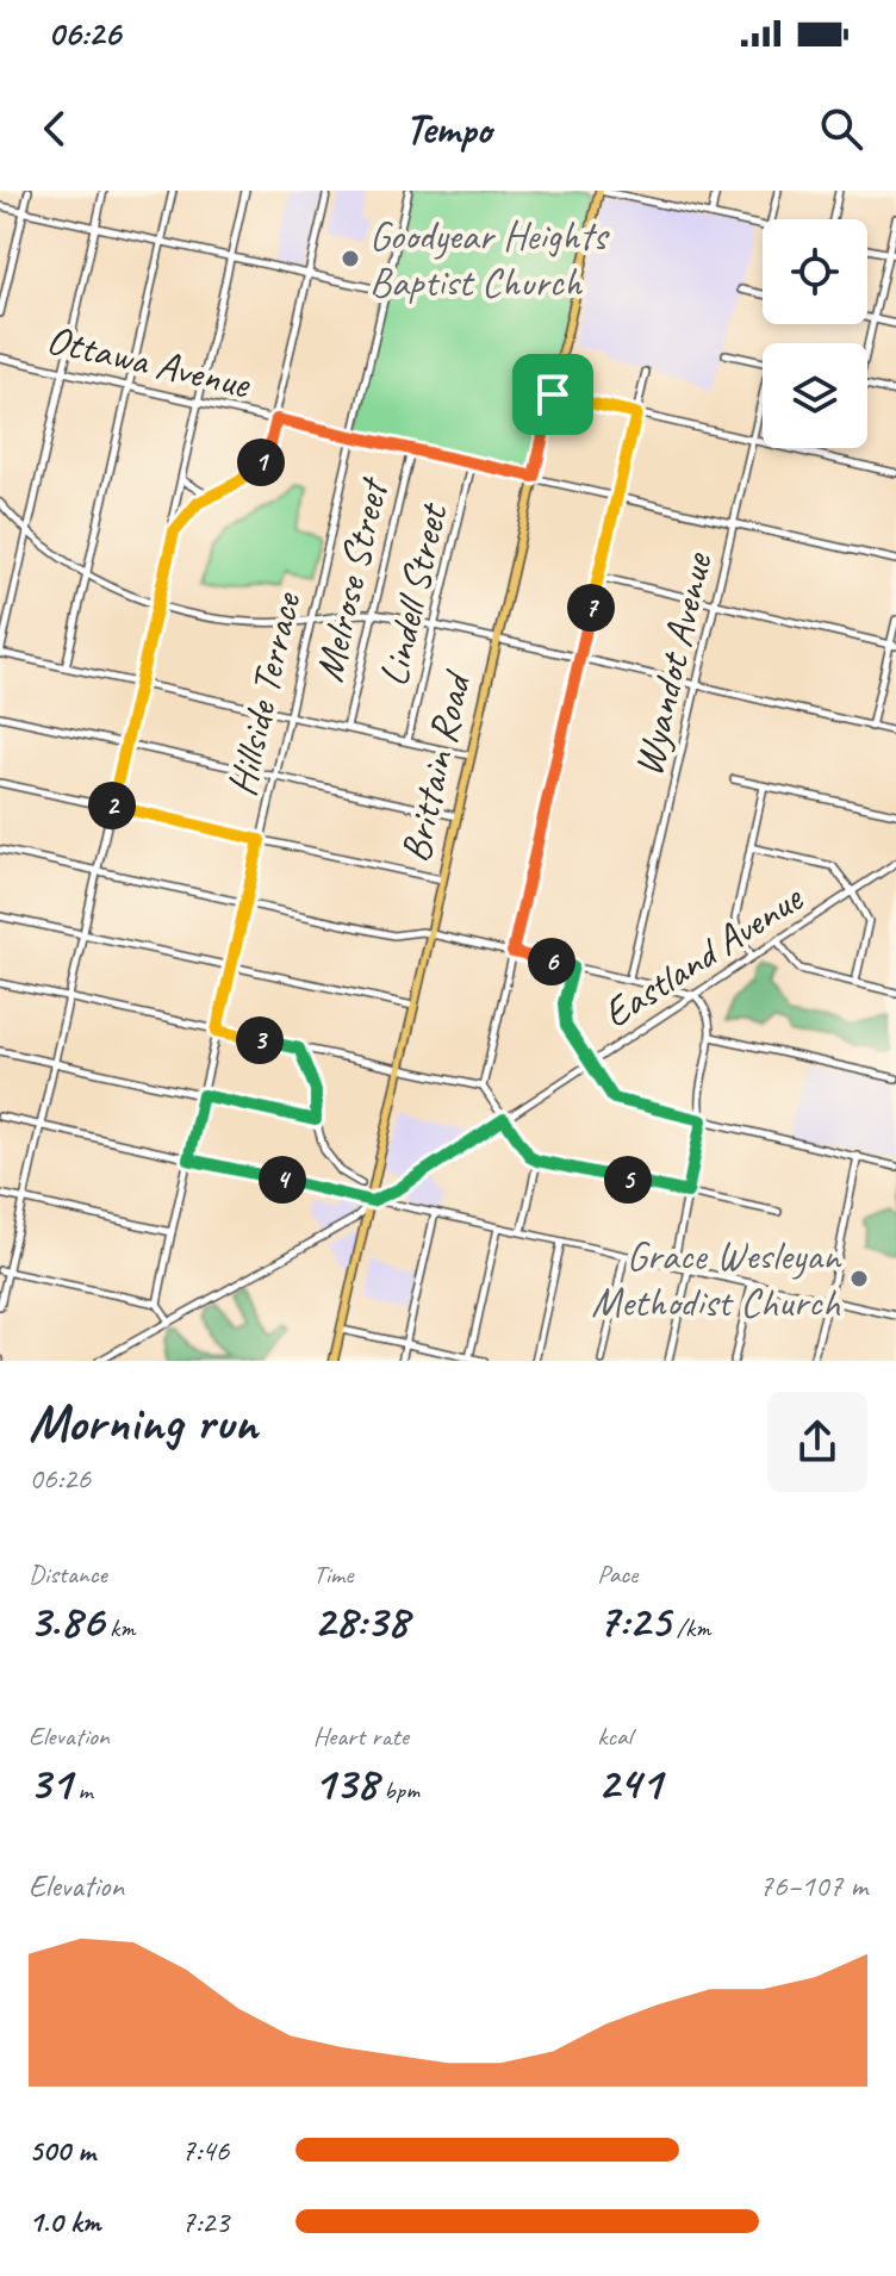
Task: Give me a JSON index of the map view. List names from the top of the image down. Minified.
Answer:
{"streets":{"main road":["Brittain Road"],"street":["Ottawa Avenue","Melrose Street","Lindell Street","Wyandot Avenue","Hillside Terrace","Eastland Avenue"]},"crossings":[["Ottawa Avenue","Melrose Street"],["Ottawa Avenue","Lindell Street"],["Ottawa Avenue","Wyandot Avenue"],["Ottawa Avenue","Hillside Terrace"],["Ottawa Avenue","Brittain Road"],["Brittain Road","Eastland Avenue"]],"places":["Goodyear Heights Baptist Church","Grace Wesleyan Methodist Church"],"page":{"status":"06:26","header":"Tempo","pins":["1","7","2","6","3","4","5"],"heading":["Morning run","06:26"],"stats":[["Distance","3.86 km"],["Time","28:38"],["Pace","7:25 /km"],["Elevation","31 m"],["Heart rate","138 bpm"],["kcal","241"]],"chart":["Elevation","76–107 m"],"list":[{"name":"500 m","note":"7:46"},{"name":"1.0 km","note":"7:23"}]}}
